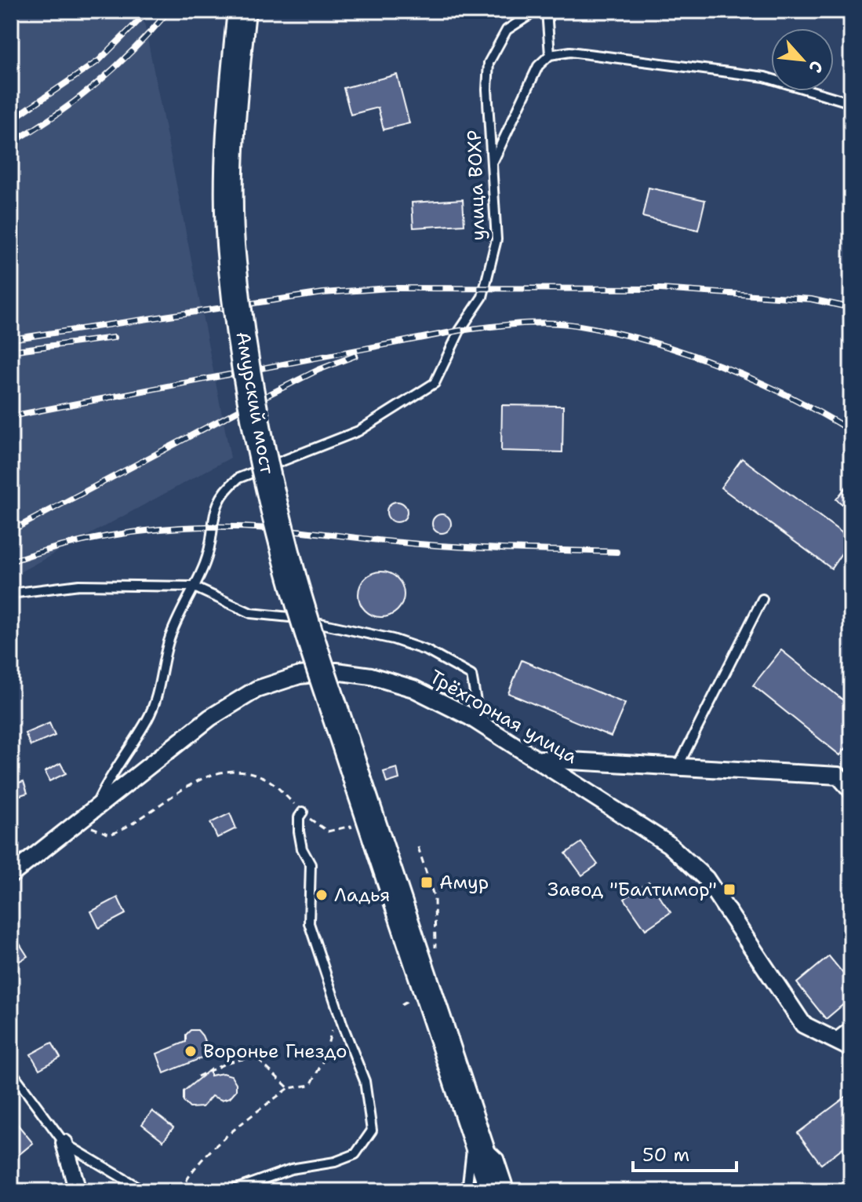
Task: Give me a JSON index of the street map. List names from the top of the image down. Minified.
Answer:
{"streets":{"highway":["Амурский мост"],"street":["Трёхгорная улица"],"lane":["улица ВОХР"]},"crossings":[["улица ВОХР","Трёхгорная улица"]],"places":{"transit":["Амур","Завод \"Балтимор\""],"other":["Ладья","Воронье Гнездо"]},"scale_bar":"50 m","north":"bottom right"}
